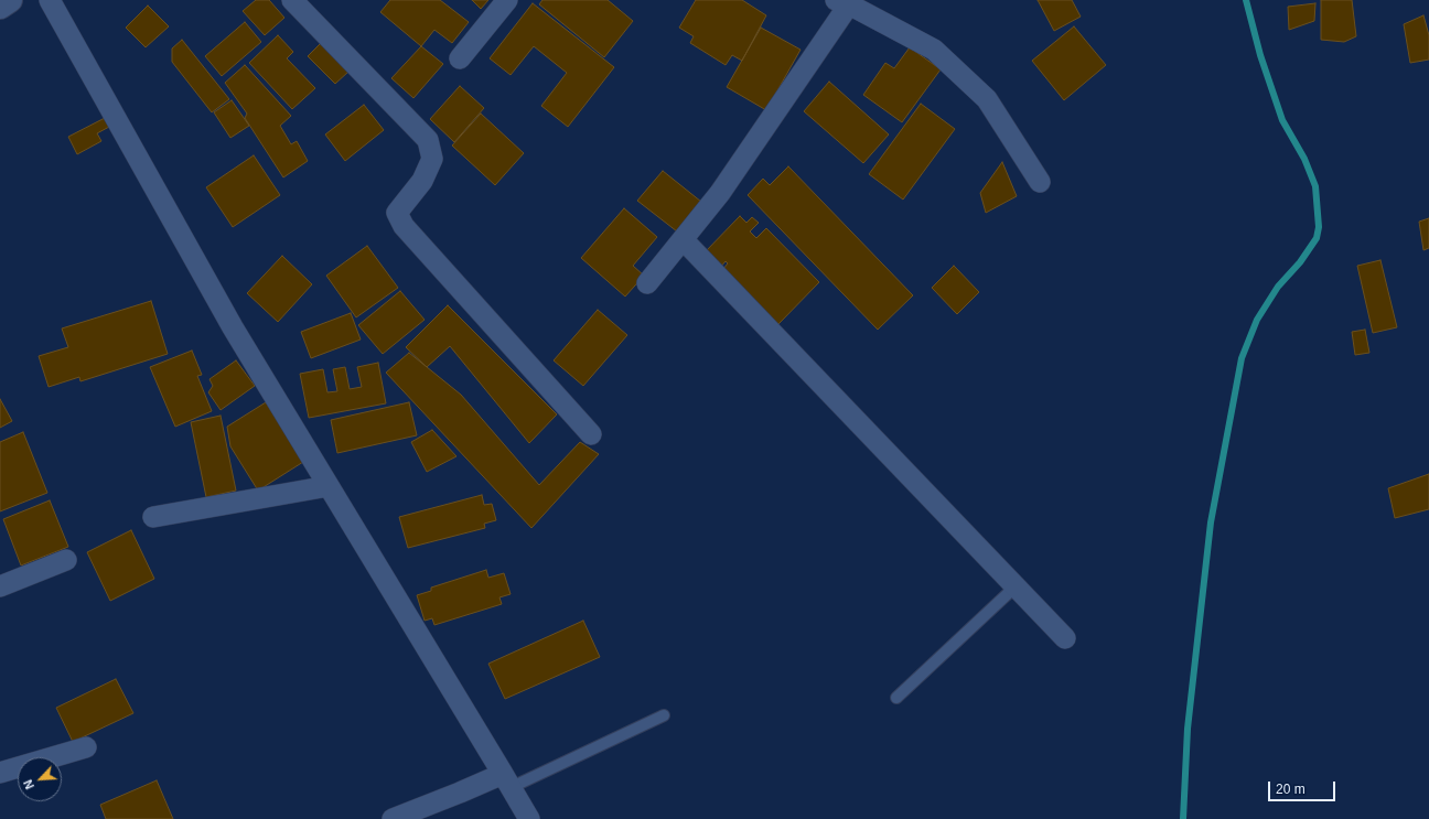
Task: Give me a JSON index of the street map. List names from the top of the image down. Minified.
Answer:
{"scale_bar":"20 m","north":"bottom left"}
